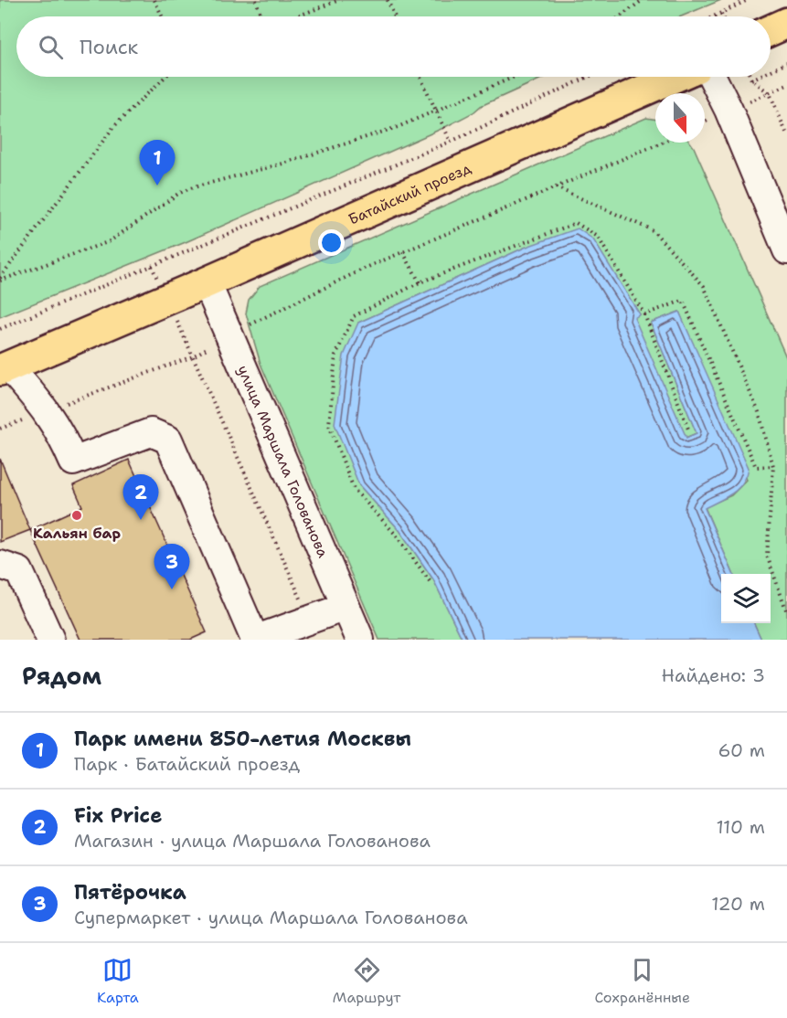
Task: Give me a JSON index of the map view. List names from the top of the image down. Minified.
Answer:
{"streets":{"main road":["Батайский проезд"],"street":["улица Маршала Голованова"]},"crossings":[["Батайский проезд","улица Маршала Голованова"]],"places":["Кальян бар"],"north":"bottom","page":{"search":"Поиск","pins":["1","2","3"],"heading":["Рядом","Найдено: 3"],"list":[{"mark":"1","name":"Парк имени 850-летия Москвы","note":"Парк · Батайский проезд","value":"60 m"},{"mark":"2","name":"Fix Price","note":"Магазин · улица Маршала Голованова","value":"110 m"},{"mark":"3","name":"Пятёрочка","note":"Супермаркет · улица Маршала Голованова","value":"120 m"}],"nav":["Карта","Маршрут","Сохранённые"]}}
